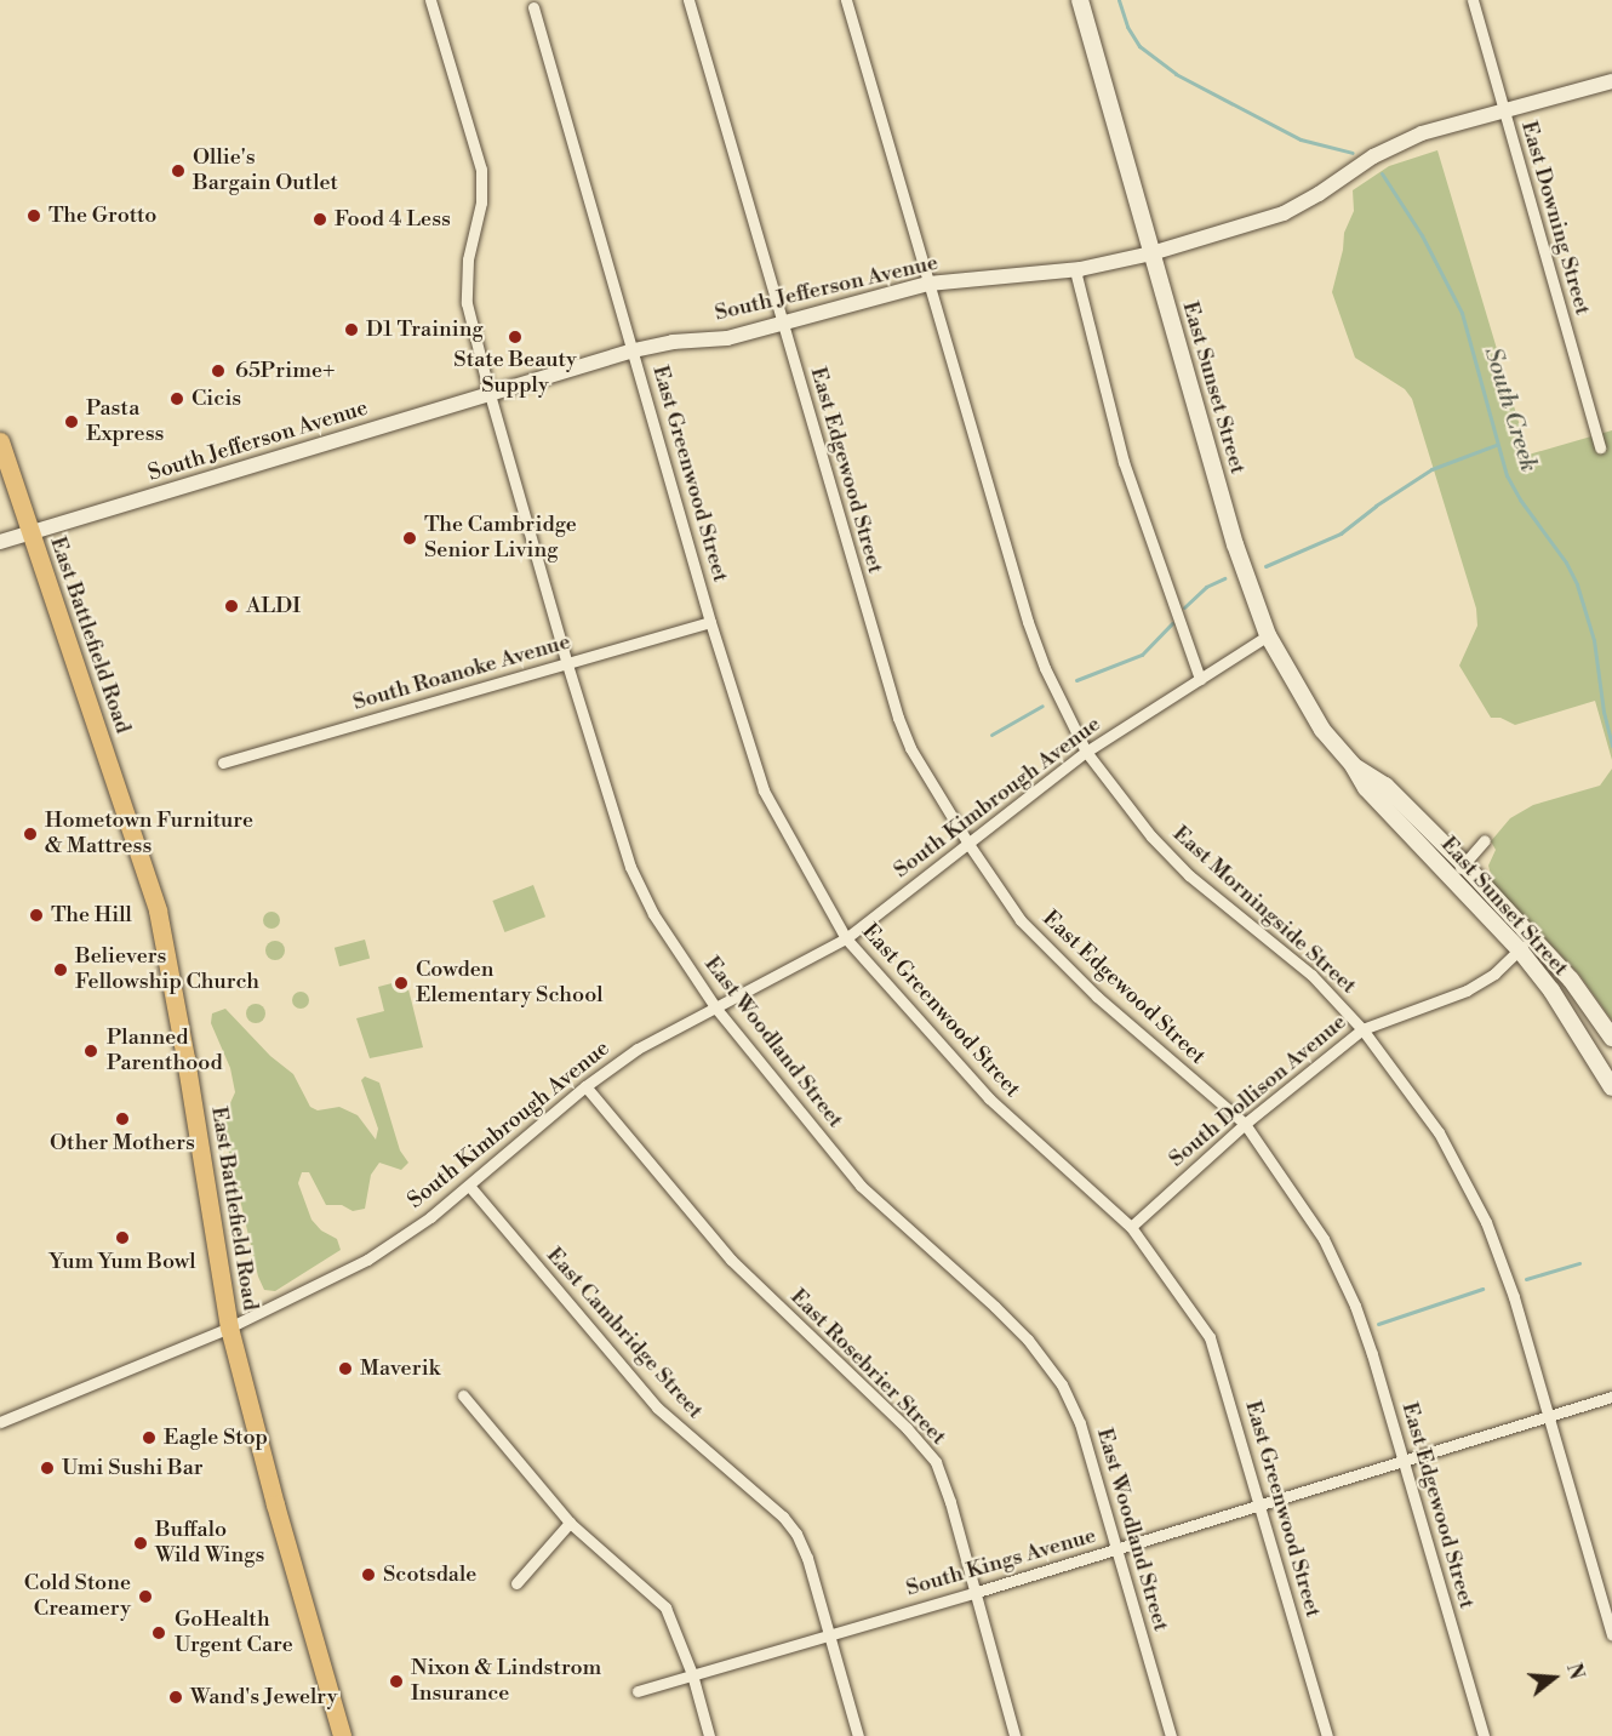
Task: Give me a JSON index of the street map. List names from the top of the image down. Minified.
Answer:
{"streets":{"main road":["East Sunset Street","East Battlefield Road"],"street":["East Downing Street","South Jefferson Avenue","East Edgewood Street","East Greenwood Street","South Roanoke Avenue","South Kimbrough Avenue","East Morningside Street","East Woodland Street","South Dollison Avenue","East Cambridge Street","East Rosebrier Street","South Kings Avenue"]},"crossings":[["East Downing Street","South Jefferson Avenue"],["South Jefferson Avenue","East Sunset Street"],["South Jefferson Avenue","East Edgewood Street"],["South Jefferson Avenue","East Greenwood Street"],["South Jefferson Avenue","East Battlefield Road"],["South Jefferson Avenue","East Morningside Street"],["South Jefferson Avenue","East Woodland Street"],["East Sunset Street","South Kimbrough Avenue"],["East Sunset Street","South Dollison Avenue"],["East Edgewood Street","South Kimbrough Avenue"],["East Edgewood Street","South Dollison Avenue"],["East Edgewood Street","South Kings Avenue"],["East Greenwood Street","South Roanoke Avenue"],["East Greenwood Street","South Kimbrough Avenue"],["East Greenwood Street","South Dollison Avenue"],["East Greenwood Street","South Kings Avenue"],["East Battlefield Road","South Kimbrough Avenue"],["South Roanoke Avenue","East Woodland Street"],["South Kimbrough Avenue","East Morningside Street"],["South Kimbrough Avenue","East Woodland Street"],["South Kimbrough Avenue","East Cambridge Street"],["South Kimbrough Avenue","East Rosebrier Street"],["East Morningside Street","South Dollison Avenue"],["East Morningside Street","South Kings Avenue"],["East Woodland Street","South Kings Avenue"],["East Cambridge Street","South Kings Avenue"],["East Rosebrier Street","South Kings Avenue"]],"water":["South Creek"],"places":["Ollie's Bargain Outlet","The Grotto","Food 4 Less","D1 Training","State Beauty Supply","65Prime+","Cicis","Pasta Express","The Cambridge Senior Living","ALDI","Hometown Furniture & Mattress","The Hill","Believers Fellowship Church","Cowden Elementary School","Planned Parenthood","Other Mothers","Yum Yum Bowl","Maverik","Eagle Stop","Umi Sushi Bar","Buffalo Wild Wings","Scotsdale","Cold Stone Creamery","GoHealth Urgent Care","Nixon & Lindstrom Insurance","Wand's Jewelry"],"north":"right"}
